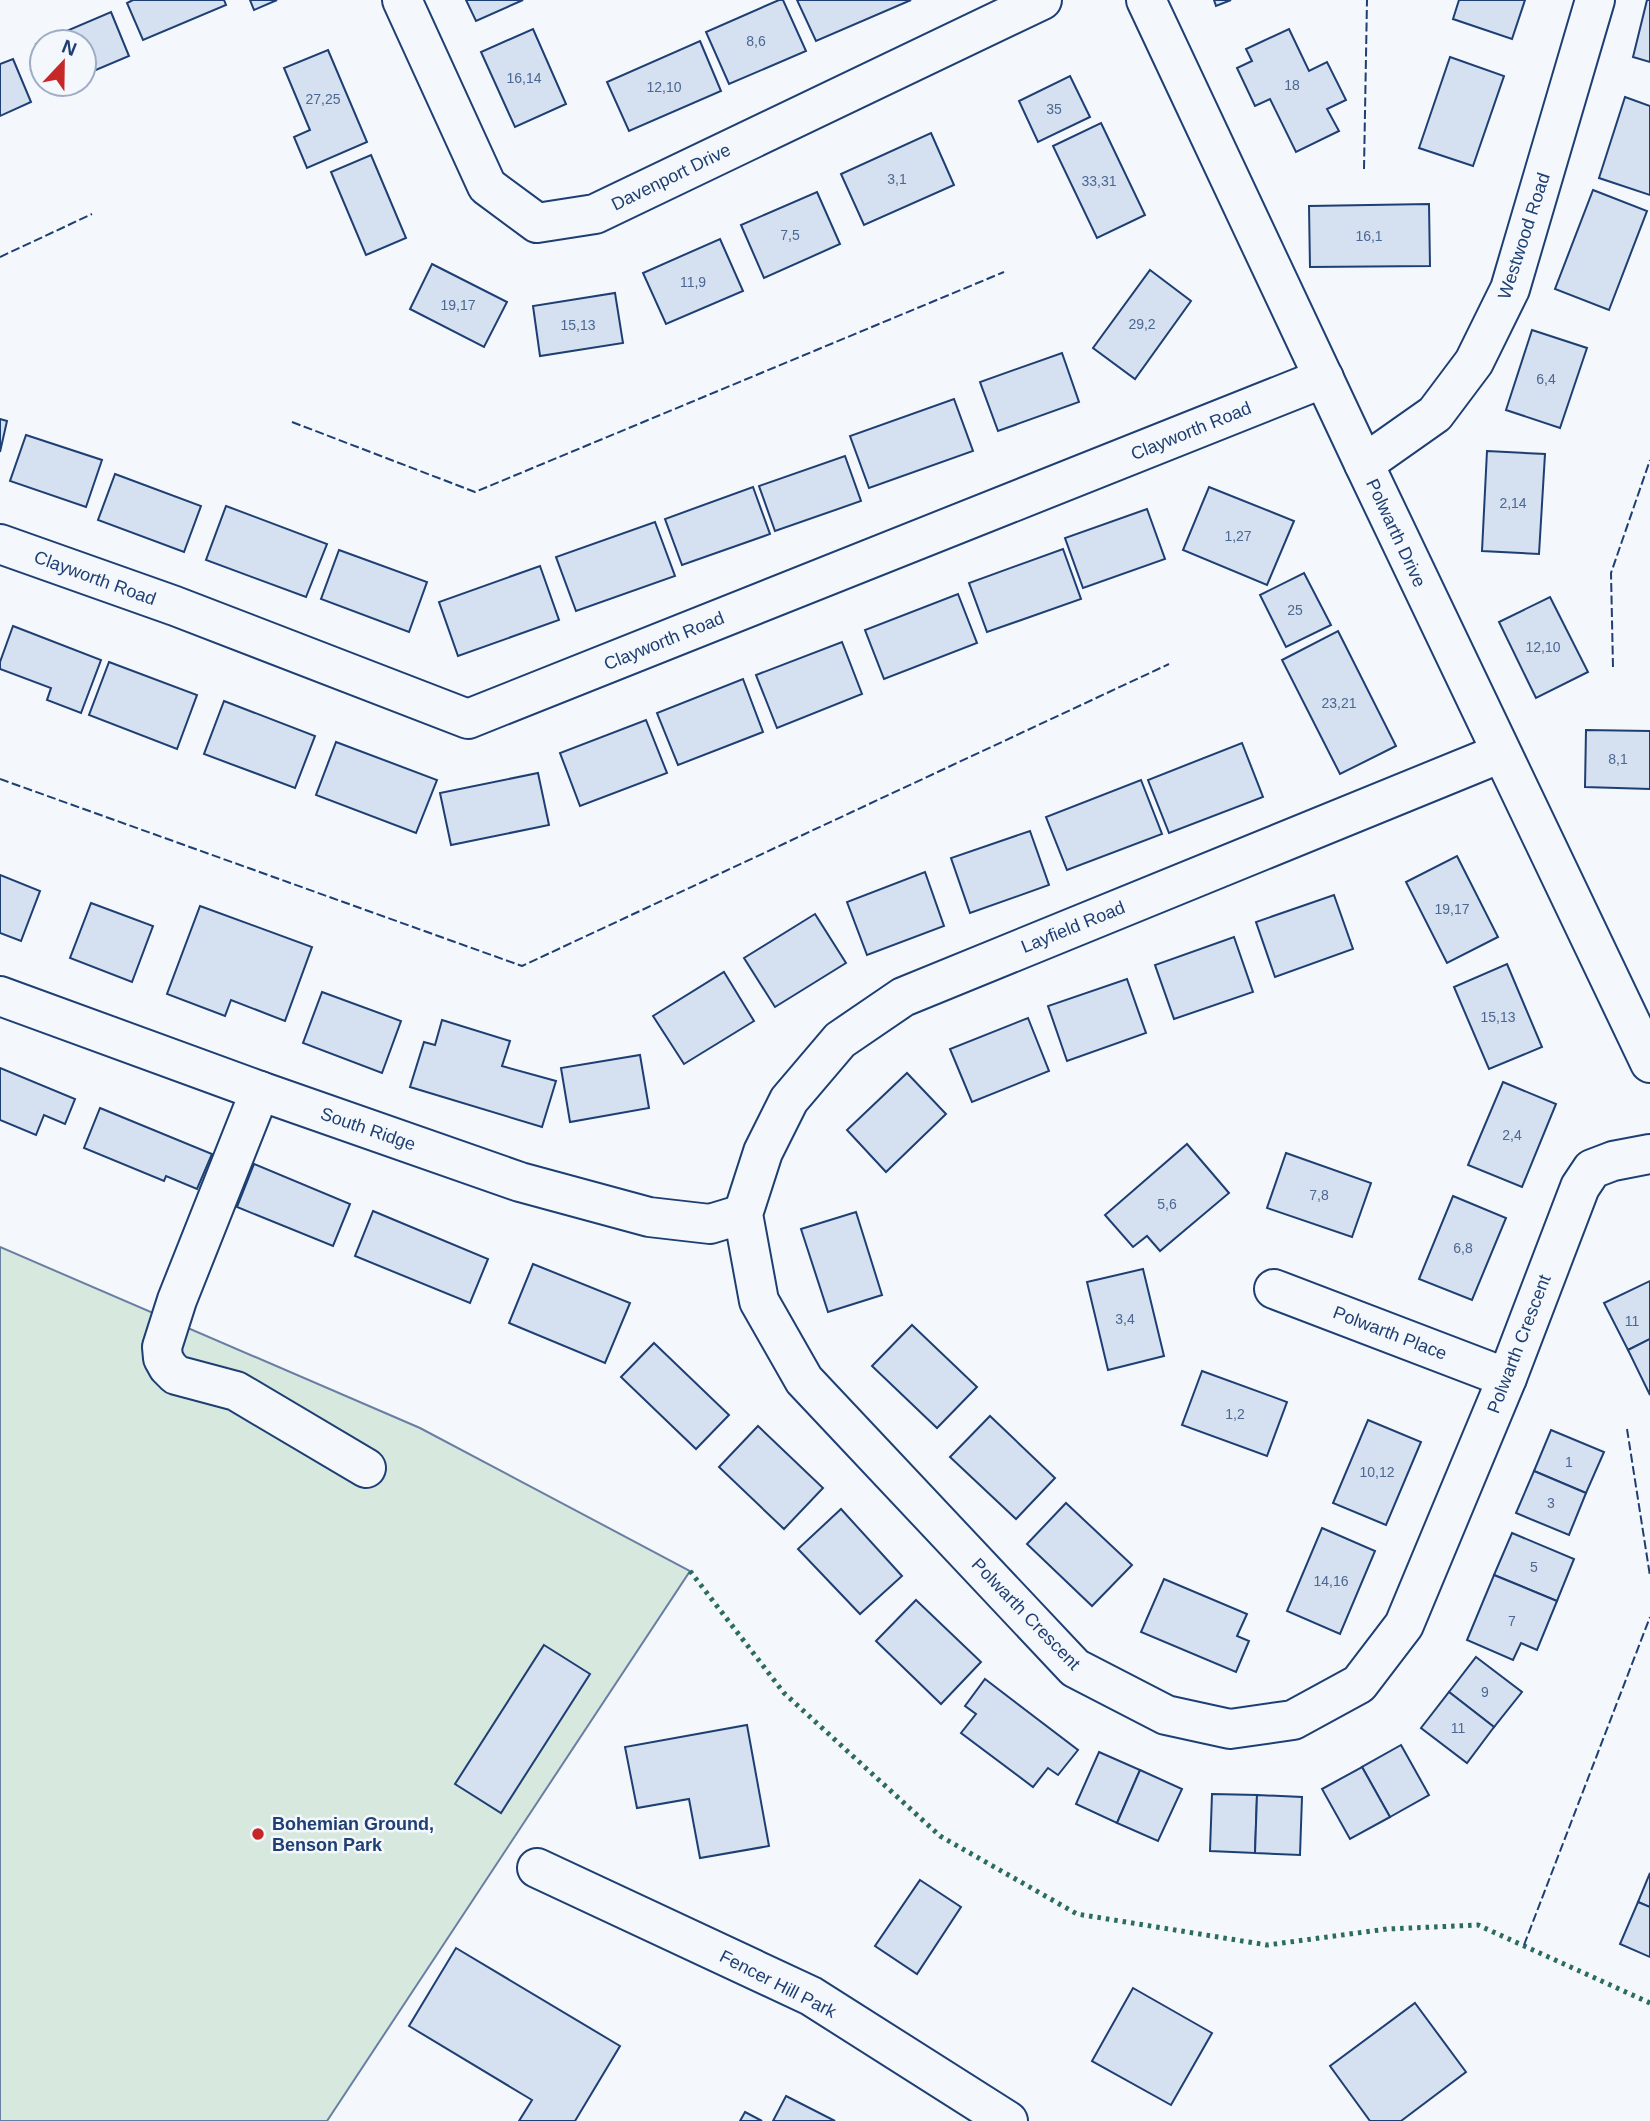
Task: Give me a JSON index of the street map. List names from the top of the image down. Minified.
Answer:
{"streets":{"street":["Davenport Drive","Westwood Road","Clayworth Road","Polwarth Drive","Layfield Road","South Ridge","Polwarth Place","Polwarth Crescent","Fencer Hill Park"]},"crossings":[["Westwood Road","Polwarth Drive"],["Clayworth Road","Polwarth Drive"],["Polwarth Drive","Layfield Road"],["Layfield Road","South Ridge"],["Layfield Road","Polwarth Crescent"],["South Ridge","Polwarth Crescent"],["Polwarth Place","Polwarth Crescent"]],"places":["Bohemian Ground, Benson Park"],"house_numbers":["8,6","16,14","18","12,10","27,25","35","3,1","33,31","7,5","16,1","11,9","19,17","29,2","15,13","6,4","2,14","1,27","25","12,10","23,21","8,1","19,17","15,13","2,4","7,8","5,6","6,8","3,4","11","1,2","1","10,12","3","5","14,16","7","9","11"],"north":"top"}
